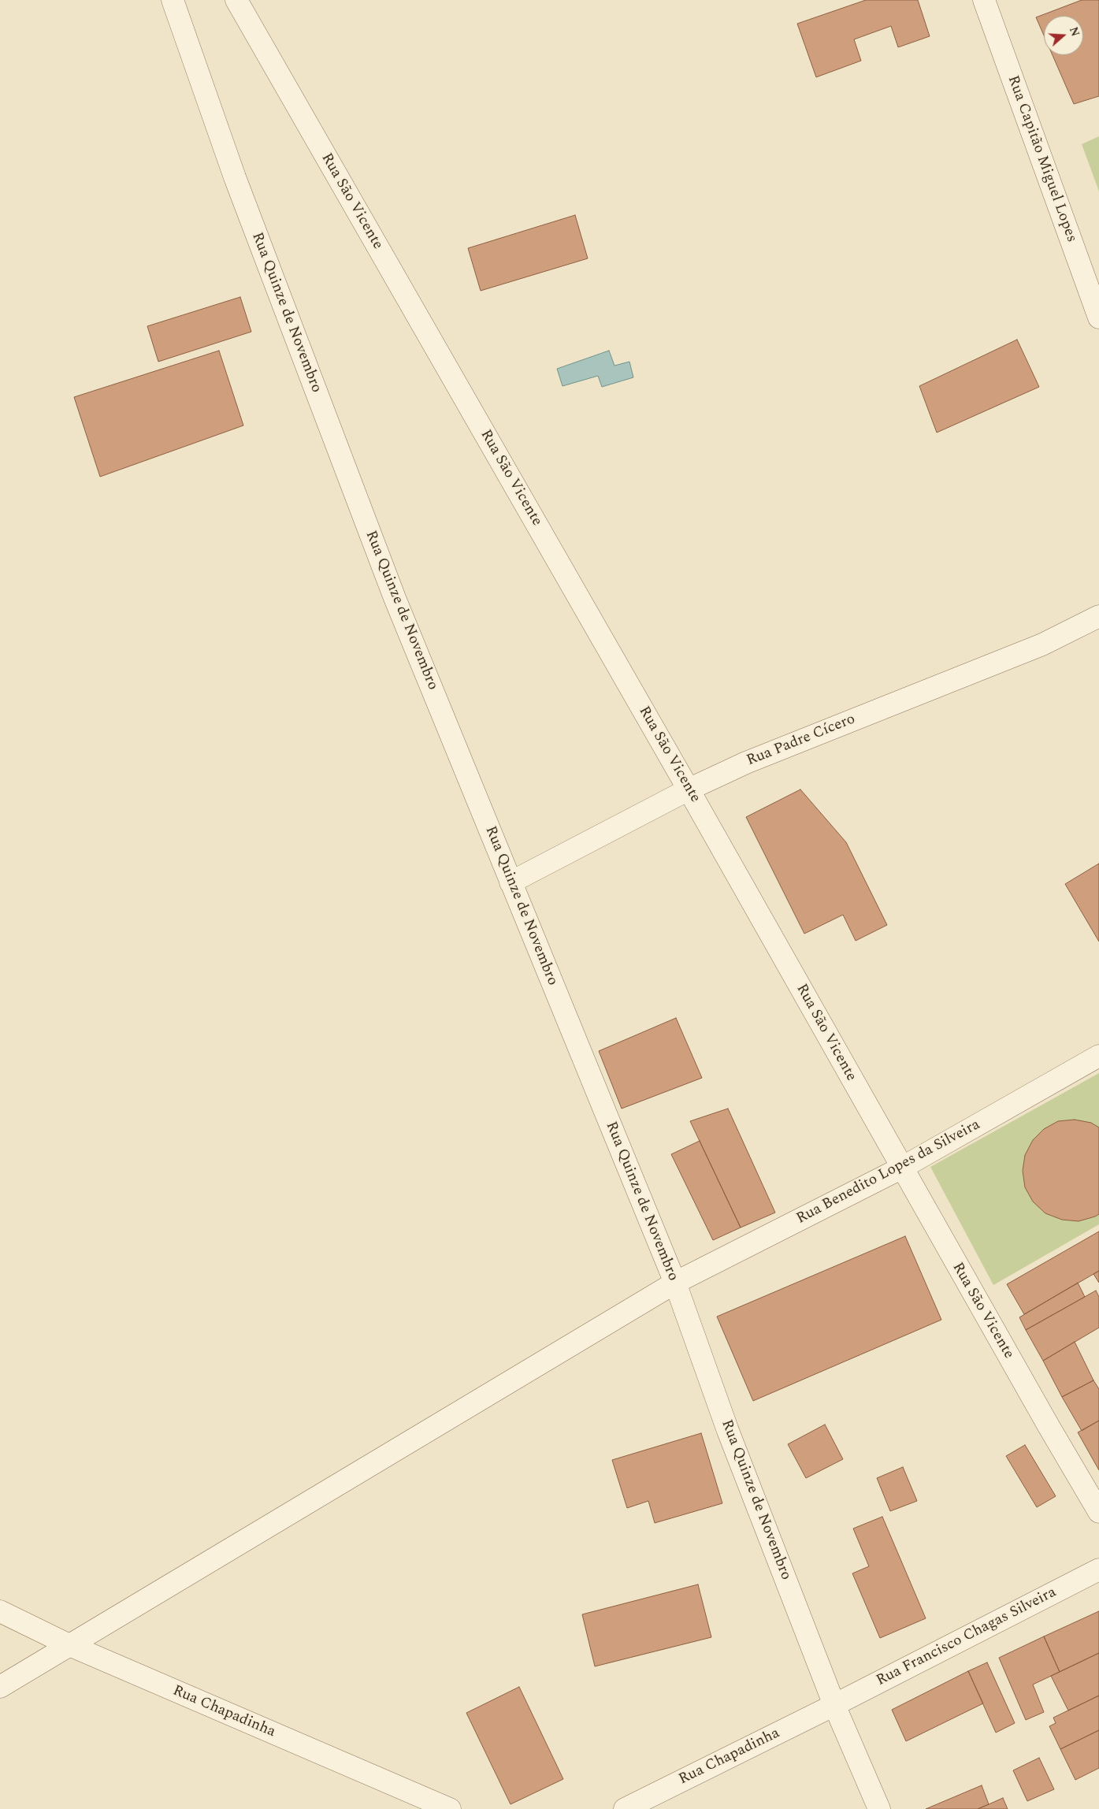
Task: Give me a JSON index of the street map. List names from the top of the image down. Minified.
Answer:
{"streets":{"street":["Rua Capitão Miguel Lopes","Rua São Vicente","Rua Quinze de Novembro","Rua Padre Cícero","Rua Benedito Lopes da Silveira","Rua Francisco Chagas Silveira","Rua Chapadinha"]},"crossings":[["Rua São Vicente","Rua Padre Cícero"],["Rua São Vicente","Rua Benedito Lopes da Silveira"],["Rua Quinze de Novembro","Rua Padre Cícero"],["Rua Quinze de Novembro","Rua Benedito Lopes da Silveira"],["Rua Quinze de Novembro","Rua Francisco Chagas Silveira"],["Rua Quinze de Novembro","Rua Chapadinha"],["Rua Benedito Lopes da Silveira","Rua Chapadinha"],["Rua Francisco Chagas Silveira","Rua Chapadinha"]],"north":"right"}
